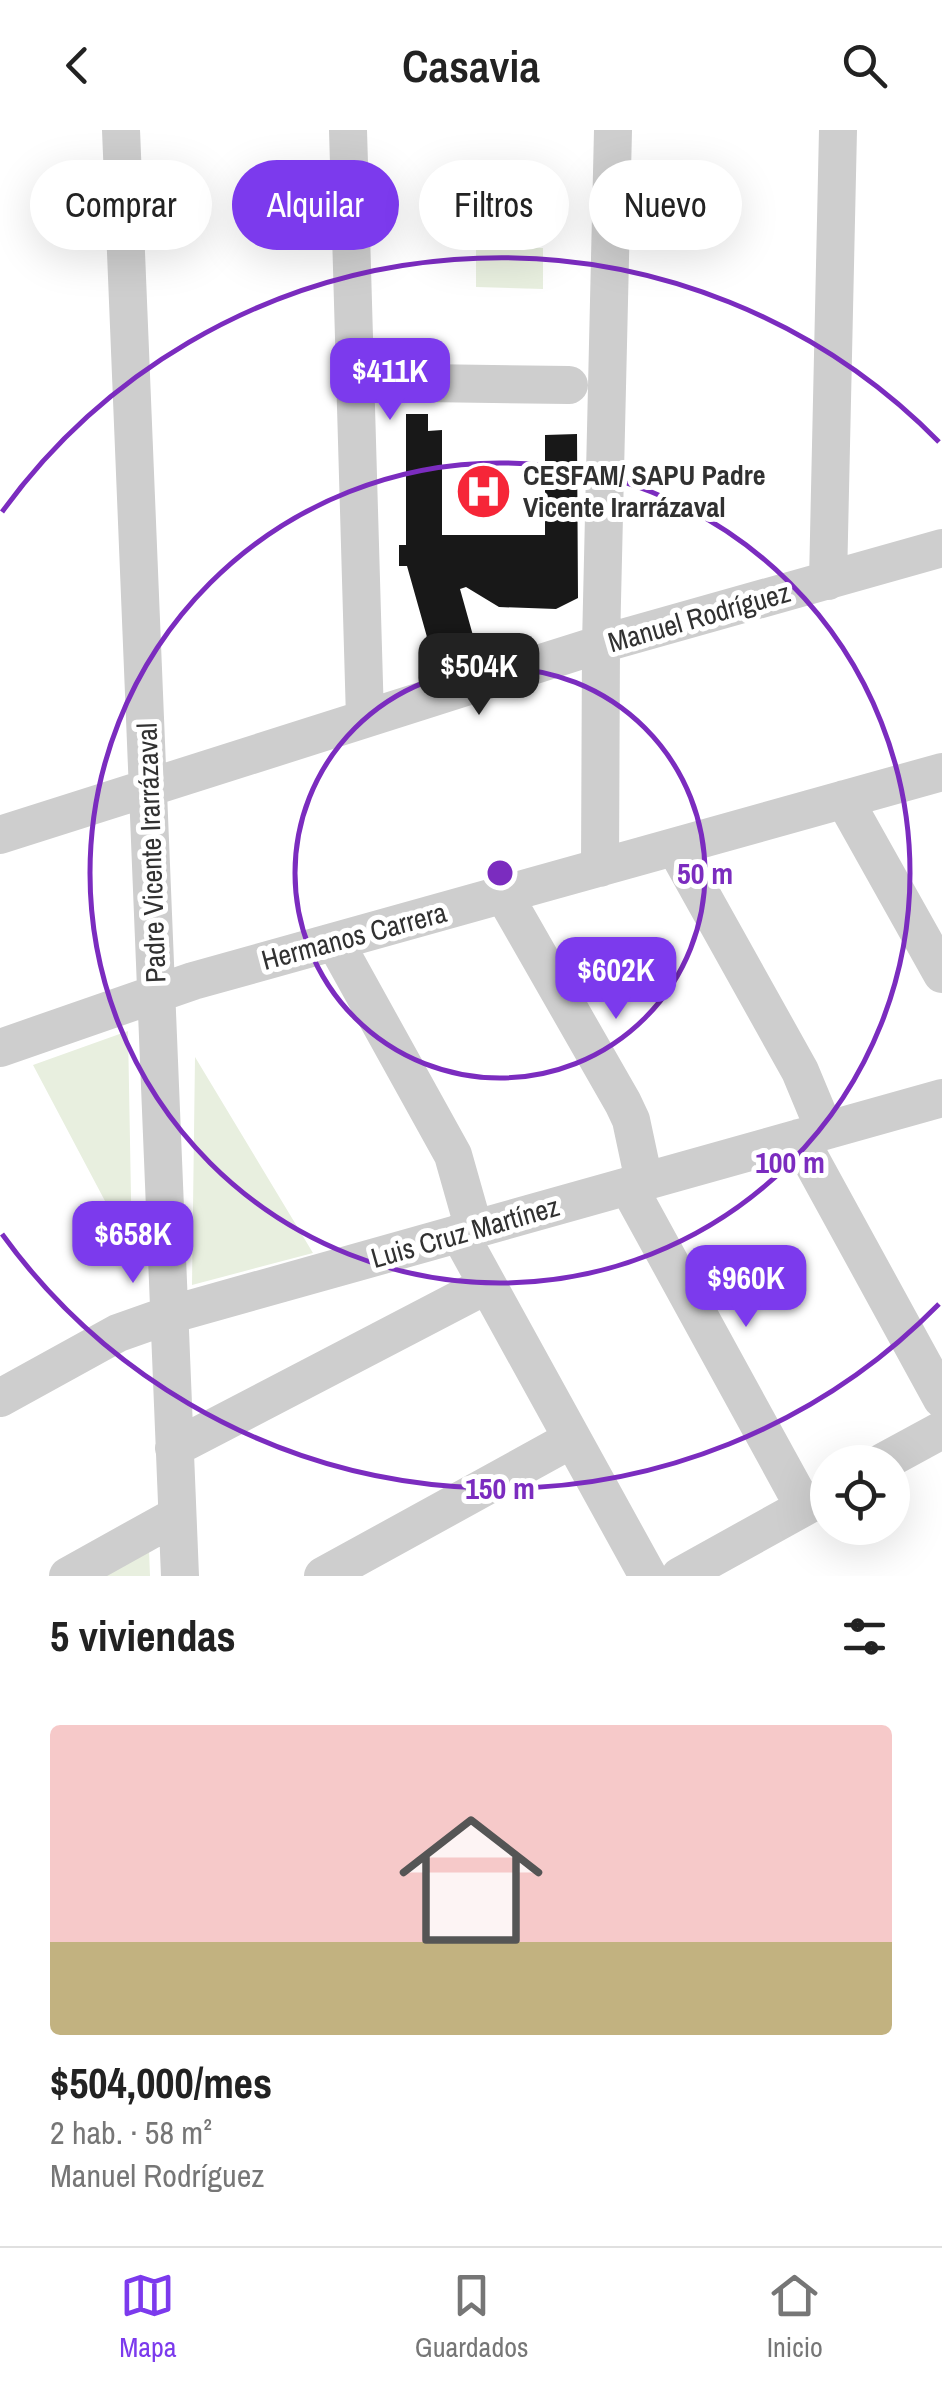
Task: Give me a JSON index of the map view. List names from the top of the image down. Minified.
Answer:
{"streets":{"street":["Manuel Rodríguez","Padre Vicente Irarrázaval","Hermanos Carrera","Luis Cruz Martínez"]},"crossings":[["Manuel Rodríguez","Padre Vicente Irarrázaval"],["Padre Vicente Irarrázaval","Hermanos Carrera"],["Padre Vicente Irarrázaval","Luis Cruz Martínez"]],"places":{"hospital":["CESFAM/ SAPU Padre Vicente Irarrázaval"]},"page":{"header":"Casavia","chip":["Comprar","Alquilar","Filtros","Nuevo"],"price":["$411K","$504K","$602K","$658K","$960K"],"heading":"5 viviendas","list":[{"name":"$504,000/mes","note":"2 hab. · 58 m² · Manuel Rodríguez"}],"tabs":["Mapa","Guardados","Inicio"]},"rings":["50 m","100 m","150 m"]}
